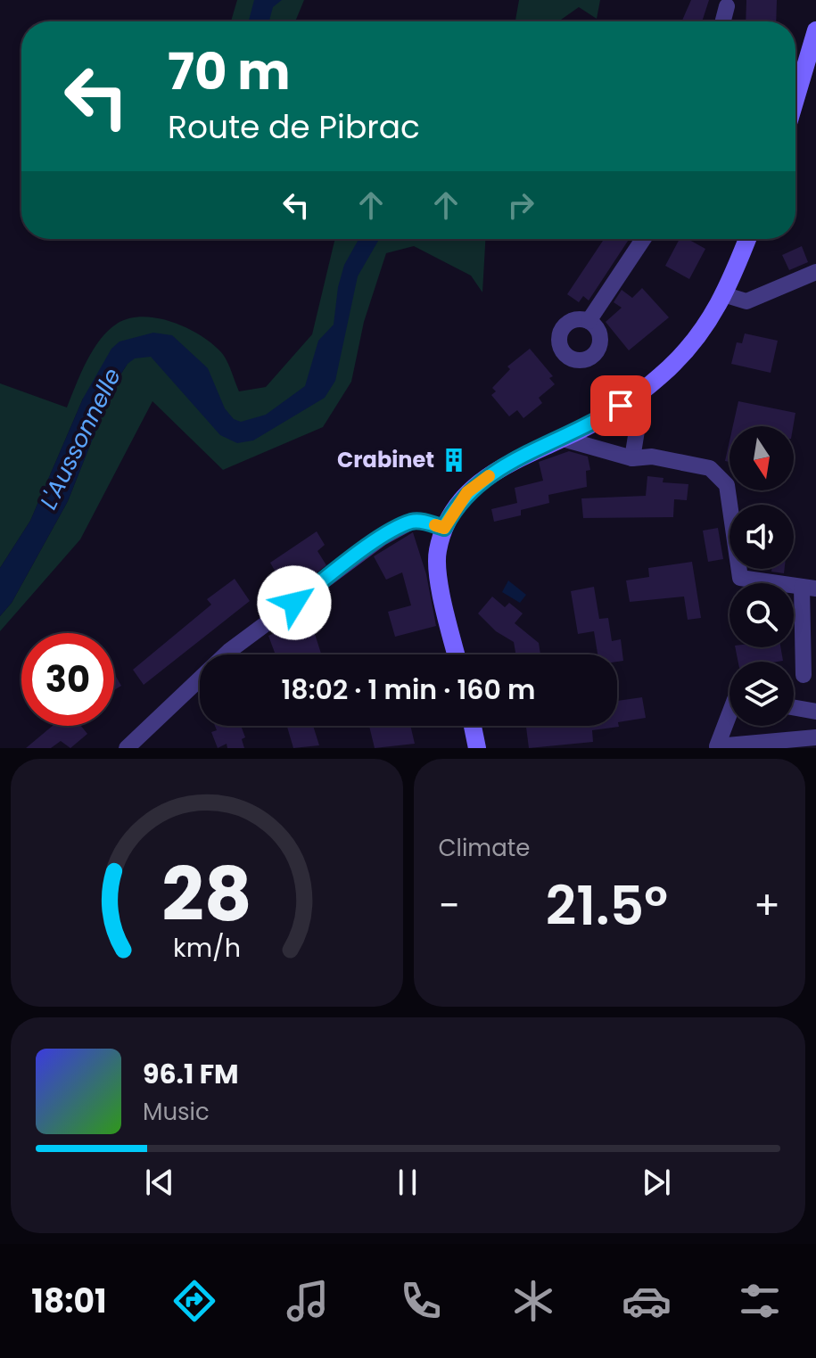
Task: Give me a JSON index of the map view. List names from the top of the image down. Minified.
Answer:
{"water":["L'Aussonnelle"],"places":{"building":["Crabinet"]},"north":"bottom","page":{"turn":["70 m","Route de Pibrac"],"limit":"30","trip":"18:02 · 1 min · 160 m","tile":"Climate","heat":["−","21.5°","+"],"song":["96.1 FM","Music"],"tabs":"18:01","gauge":["28","km/h"]}}
